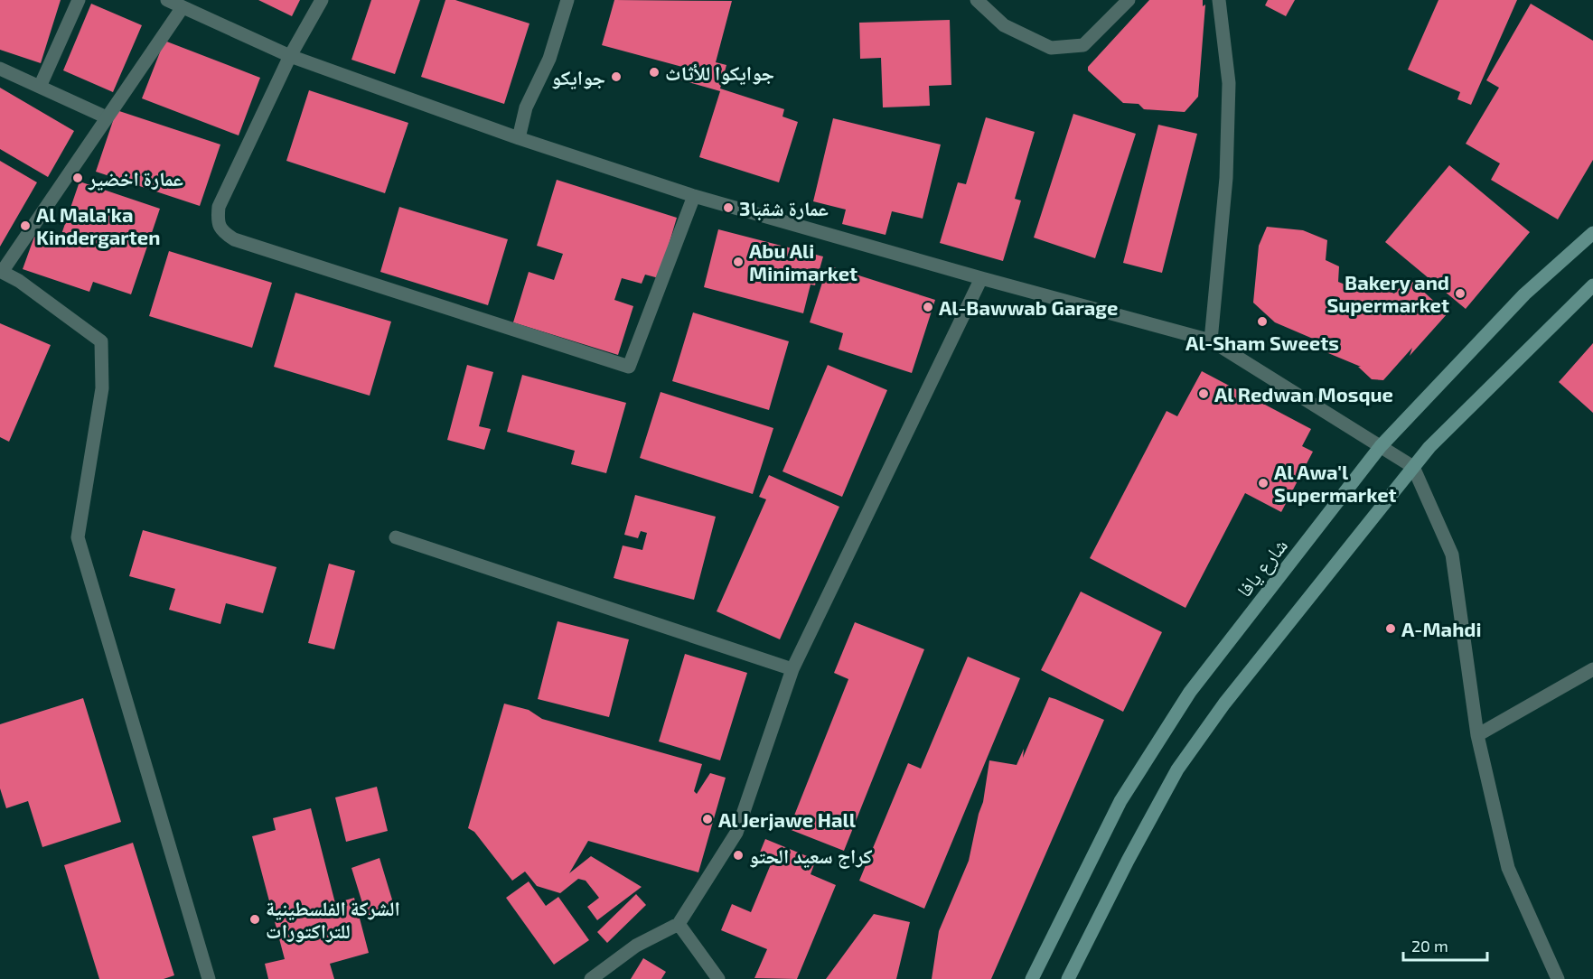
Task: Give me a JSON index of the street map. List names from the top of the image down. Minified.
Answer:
{"streets":{"main road":["شارع يافا"]},"places":["جوايكوا للأثاث","جوايكو","عمارة اخضير","عمارة شقبا3","Al Mala'ka Kindergarten","Abu Ali Minimarket","Bakery and Supermarket","Al-Bawwab Garage","Al-Sham Sweets","Al Redwan Mosque","Al Awa'l Supermarket","A-Mahdi","Al Jerjawe Hall","كراج سعيد الحتو","الشركة الفلسطينية للتراكتورات"],"scale_bar":"20 m"}
